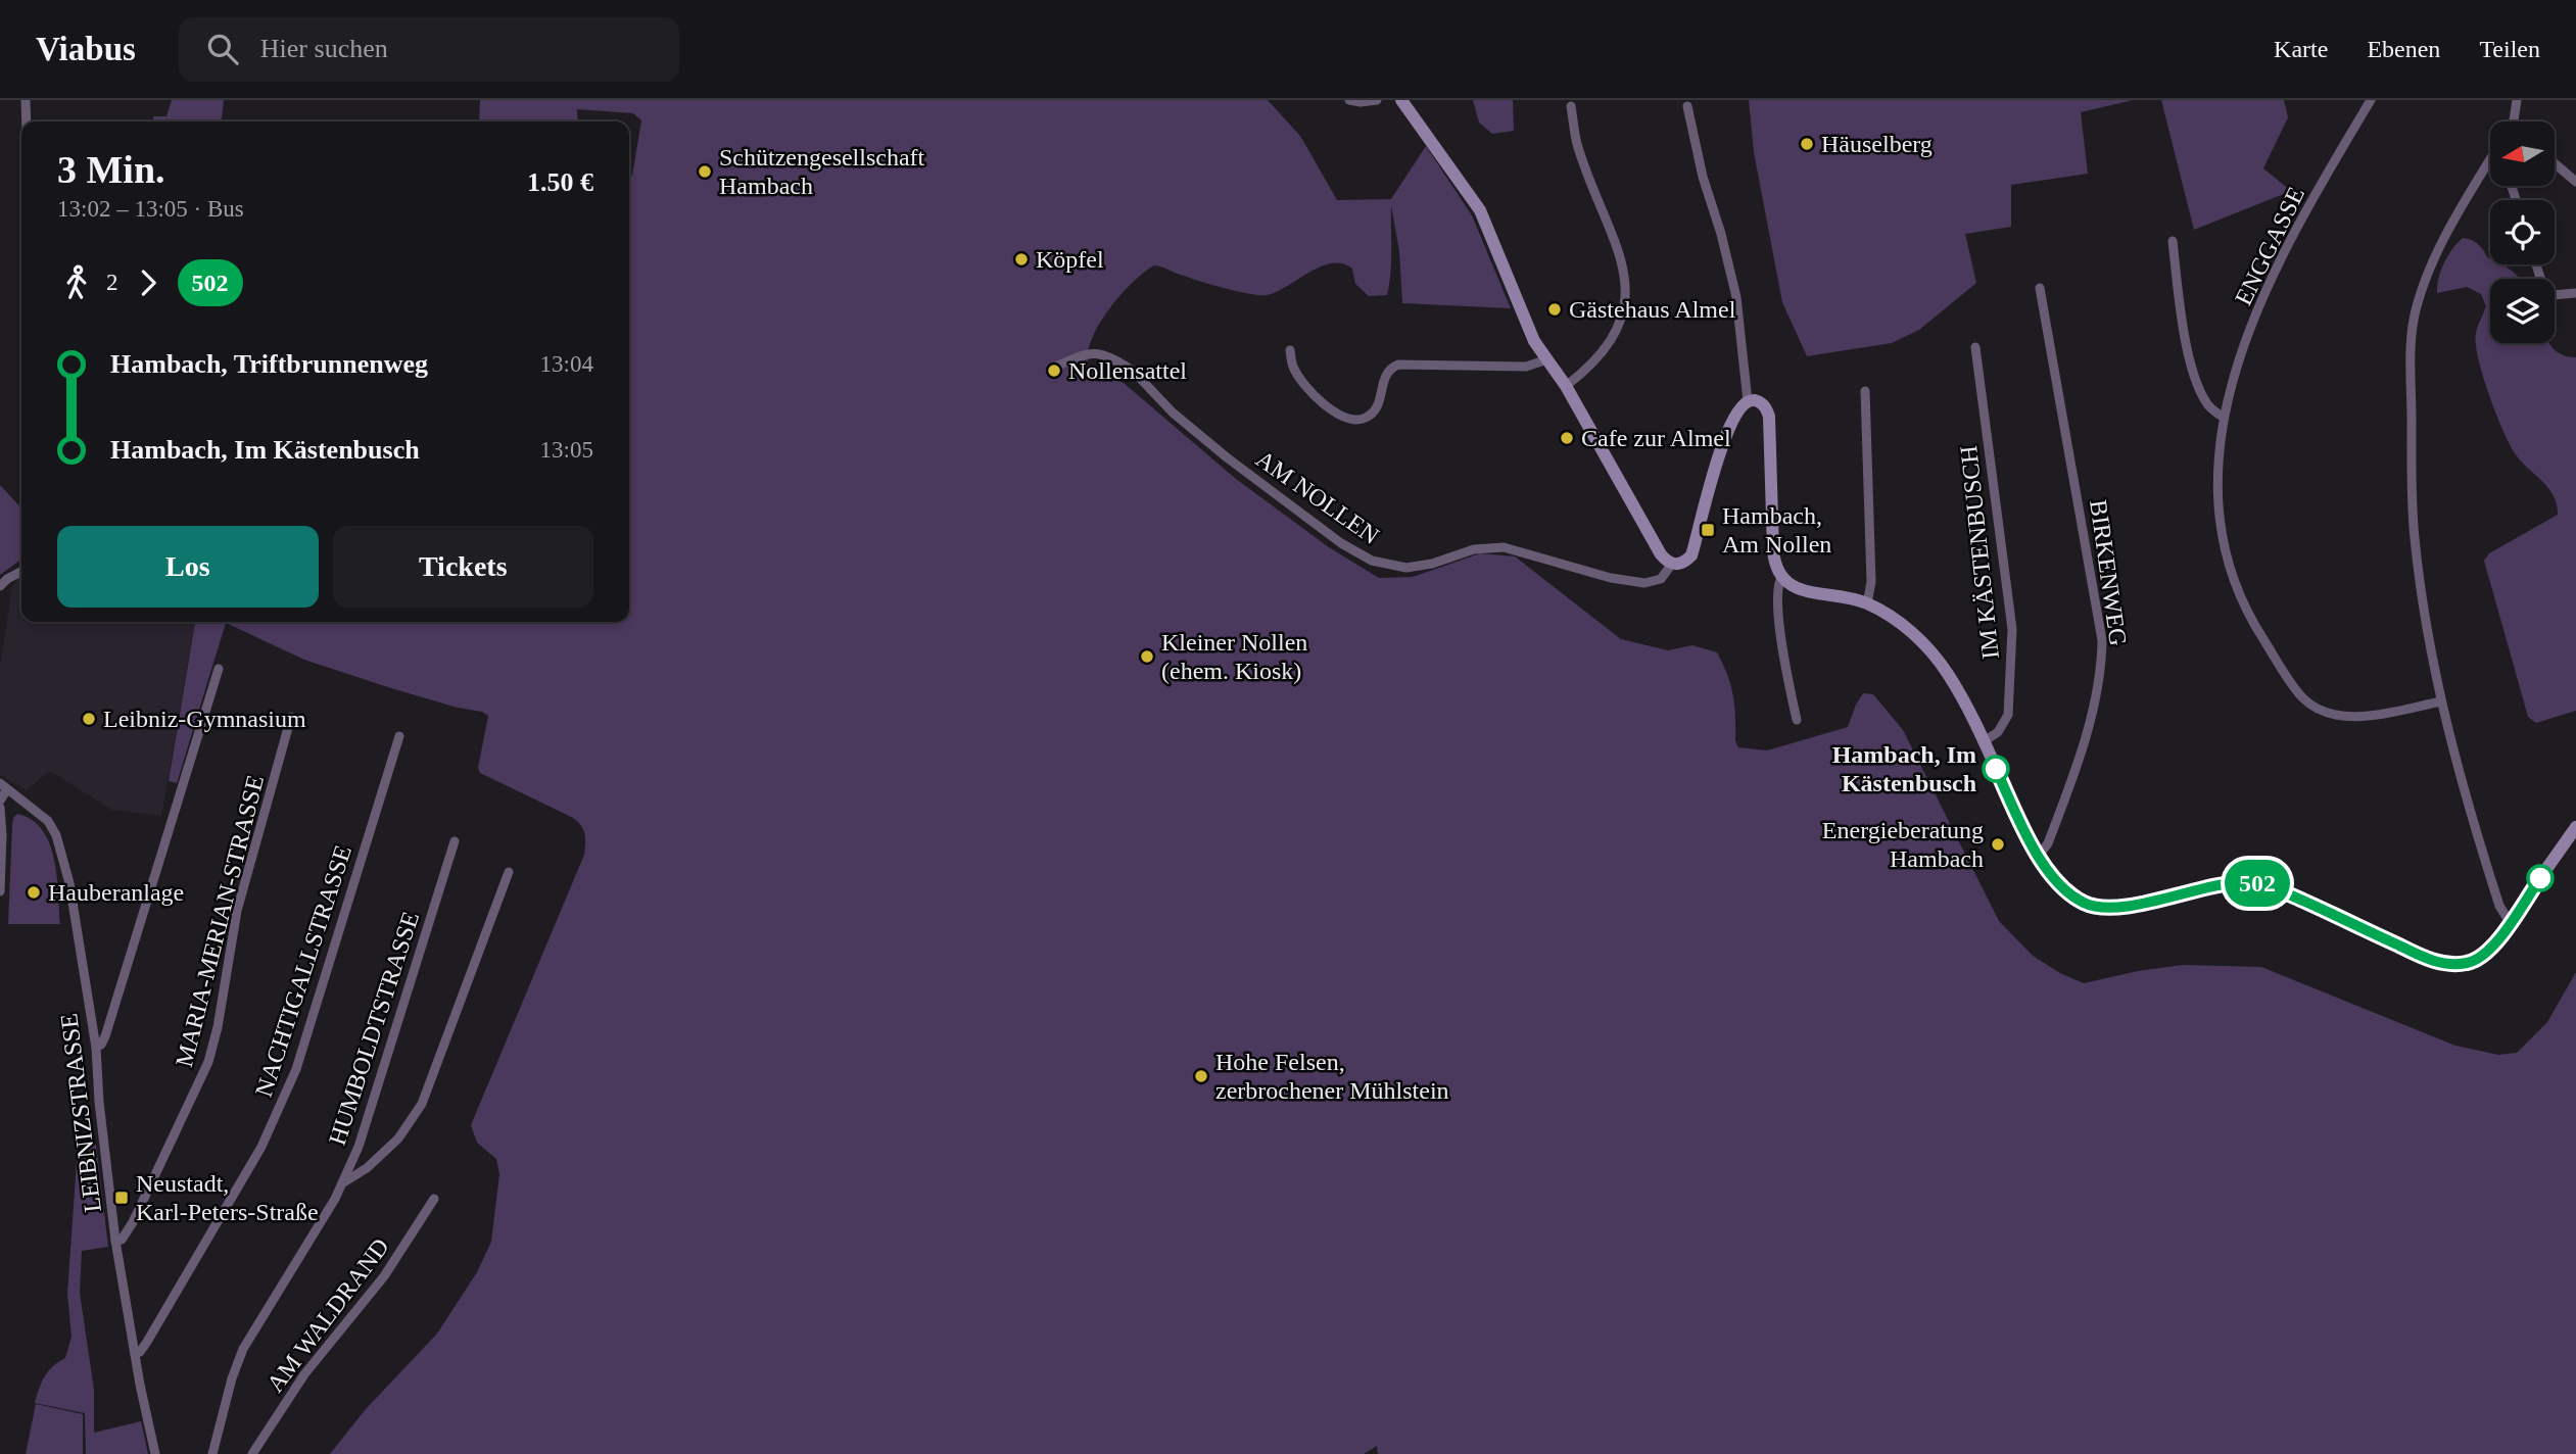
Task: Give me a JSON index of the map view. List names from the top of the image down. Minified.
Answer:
{"streets":{"street":["ENGGASSE","AM NOLLEN","IM KÄSTENBUSCH","BIRKENWEG","MARIA-MERIAN-STRASSE","NACHTIGALLSTRASSE","HUMBOLDTSTRASSE","LEIBNIZSTRASSE","AM WALDRAND"]},"crossings":[["MARIA-MERIAN-STRASSE","LEIBNIZSTRASSE"],["NACHTIGALLSTRASSE","LEIBNIZSTRASSE"]],"places":{"other":["Häuselberg","Schützengesellschaft Hambach","Köpfel","Gästehaus Almel","Nollensattel","Cafe zur Almel","Kleiner Nollen (ehem. Kiosk)","Leibniz-Gymnasium","Hambach, Im Kästenbusch","Energieberatung Hambach","Hauberanlage","Hohe Felsen, zerbrochener Mühlstein"],"transit":["Hambach, Am Nollen","Neustadt, Karl-Peters-Straße"]},"lines":["bus line 502"],"north":"left","page":{"header":"Viabus","search":"Hier suchen","nav":["Karte","Ebenen","Teilen"],"on_map":"502","heading":["3 Min.","13:02 – 13:05 · Bus","1.50 €"],"legs":["2","502"],"list":[{"name":"Hambach, Triftbrunnenweg","value":"13:04"},{"name":"Hambach, Im Kästenbusch","value":"13:05"}],"buttons":["Los","Tickets"]}}
